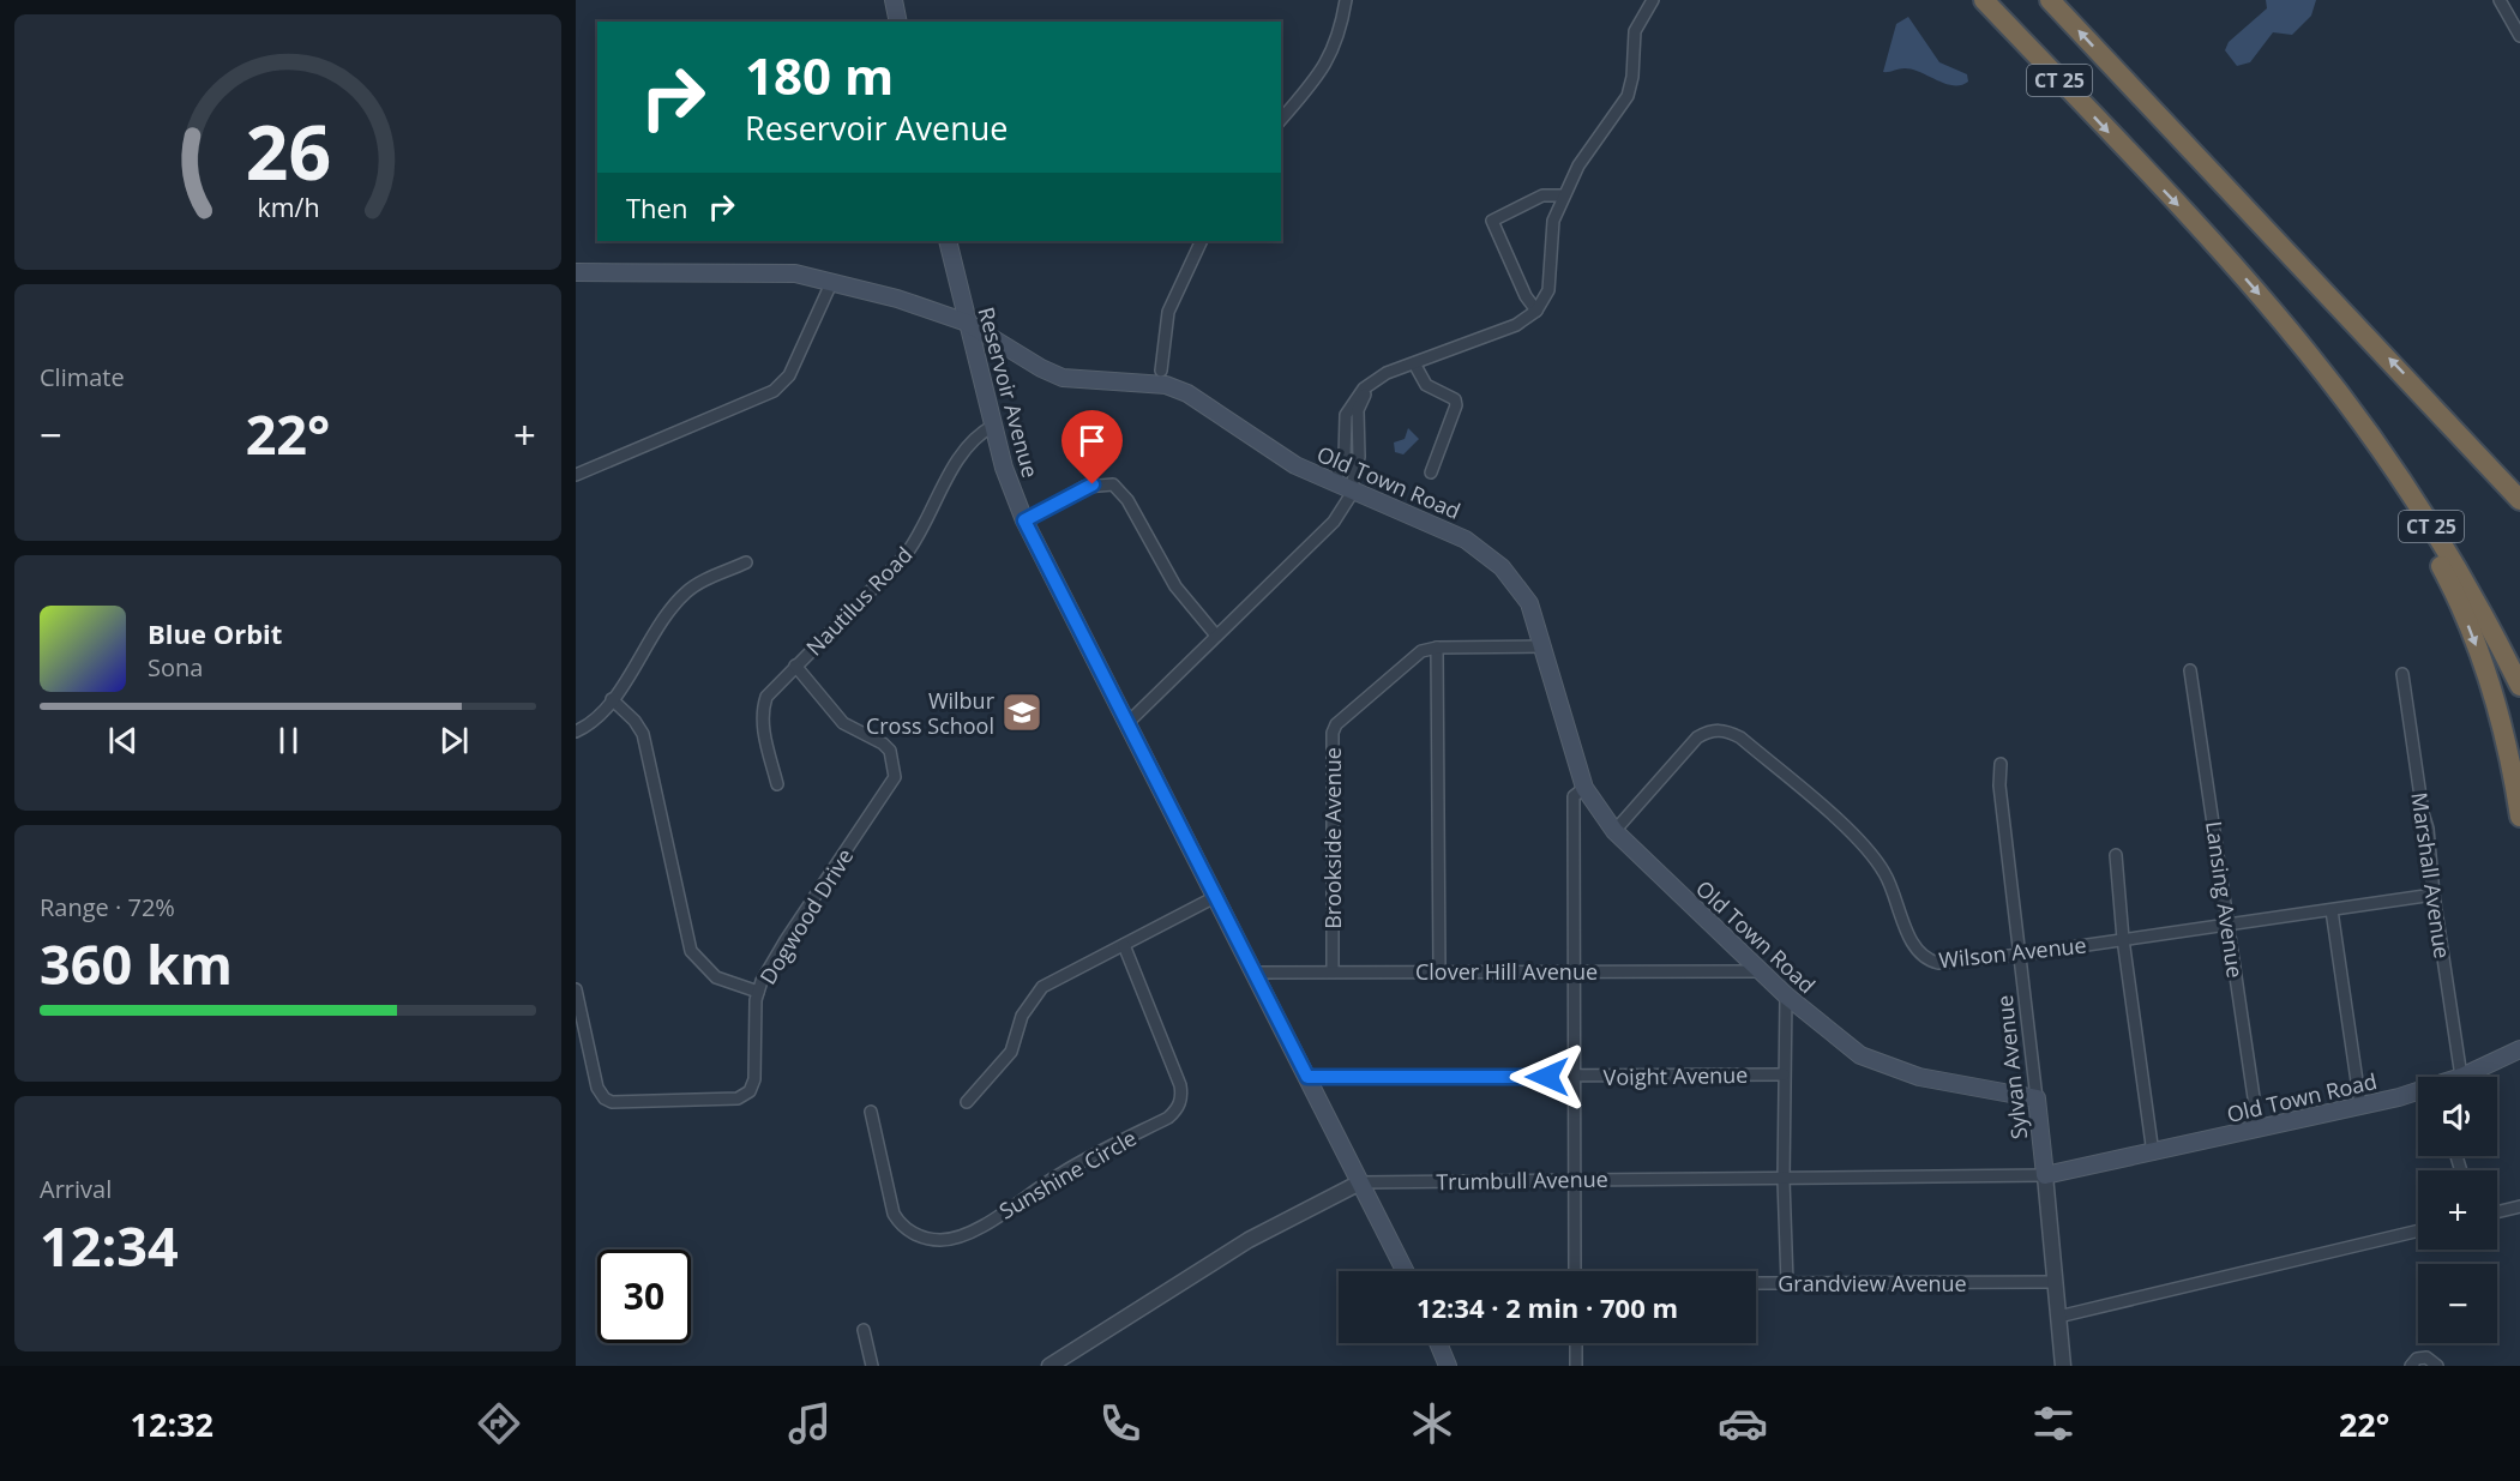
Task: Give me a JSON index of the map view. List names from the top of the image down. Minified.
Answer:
{"streets":{"highway":["CT 25"],"main road":["Reservoir Avenue","Old Town Road","Sylvan Avenue"],"street":["Nautilus Road","Brookside Avenue","Marshall Avenue","Lansing Avenue","Dogwood Drive","Wilson Avenue","Clover Hill Avenue","Voight Avenue","Sunshine Circle","Trumbull Avenue","Grandview Avenue"]},"crossings":[["Reservoir Avenue","Old Town Road"],["Reservoir Avenue","Nautilus Road"],["Reservoir Avenue","Clover Hill Avenue"],["Reservoir Avenue","Voight Avenue"],["Reservoir Avenue","Trumbull Avenue"],["Old Town Road","Brookside Avenue"],["Old Town Road","Marshall Avenue"],["Old Town Road","Lansing Avenue"],["Old Town Road","Wilson Avenue"],["Old Town Road","Clover Hill Avenue"],["Old Town Road","Sylvan Avenue"],["Old Town Road","Trumbull Avenue"],["Nautilus Road","Dogwood Drive"],["Brookside Avenue","Clover Hill Avenue"],["Marshall Avenue","Wilson Avenue"],["Lansing Avenue","Wilson Avenue"],["Wilson Avenue","Sylvan Avenue"],["Sylvan Avenue","Trumbull Avenue"],["Sylvan Avenue","Grandview Avenue"]],"places":{"school or university":["Wilbur Cross School"]},"page":{"turn":["180 m","Reservoir Avenue"],"then":"Then","tile":["Climate",["Range · 72%","360 km"],["Arrival","12:34"]],"heat":["−","22°","+"],"song":["Blue Orbit","Sona"],"map_buttons":["+","−"],"limit":"30","trip":"12:34 · 2 min · 700 m","tabs":["12:32","22°"],"gauge":["26","km/h"]}}
